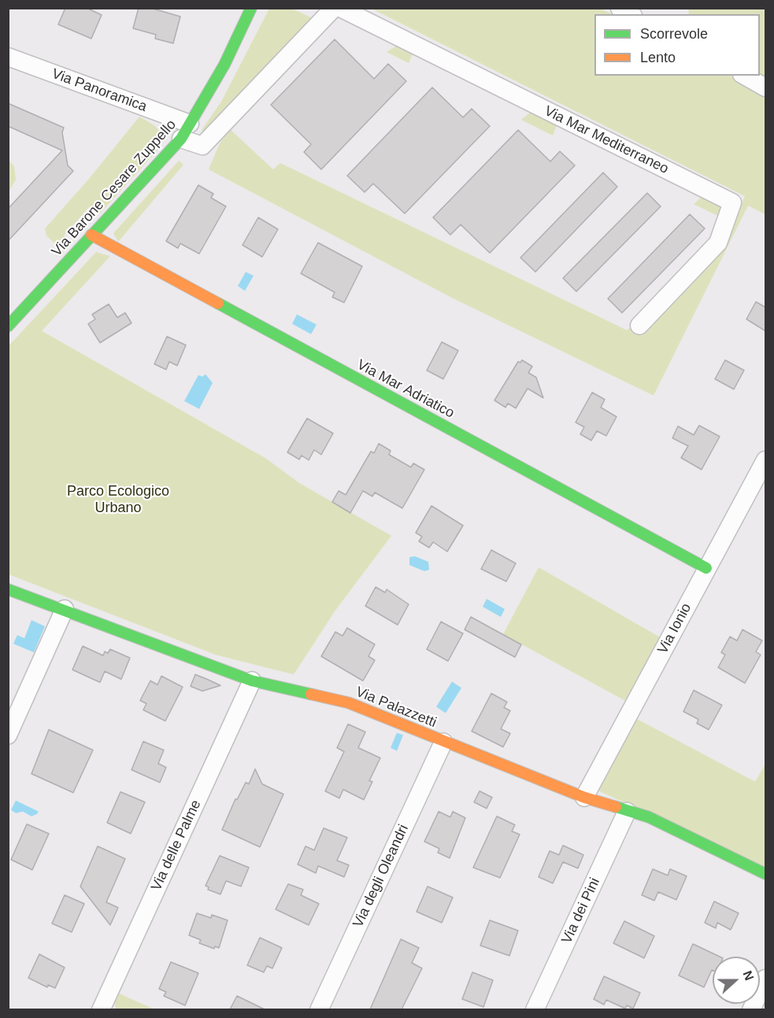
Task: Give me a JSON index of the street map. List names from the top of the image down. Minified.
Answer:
{"streets":{"street":["Via Panoramica","Via Mar Mediterraneo","Via Barone Cesare Zuppello","Via Mar Adriatico","Via Ionio","Via Palazzetti","Via delle Palme","Via degli Oleandri","Via dei Pini"]},"crossings":[["Via Panoramica","Via Barone Cesare Zuppello"],["Via Barone Cesare Zuppello","Via Mar Adriatico"],["Via Mar Adriatico","Via Ionio"],["Via Ionio","Via Palazzetti"],["Via Palazzetti","Via delle Palme"],["Via Palazzetti","Via degli Oleandri"],["Via Palazzetti","Via dei Pini"]],"parks":["Parco Ecologico Urbano"],"legend":["Scorrevole","Lento"],"north":"right"}
